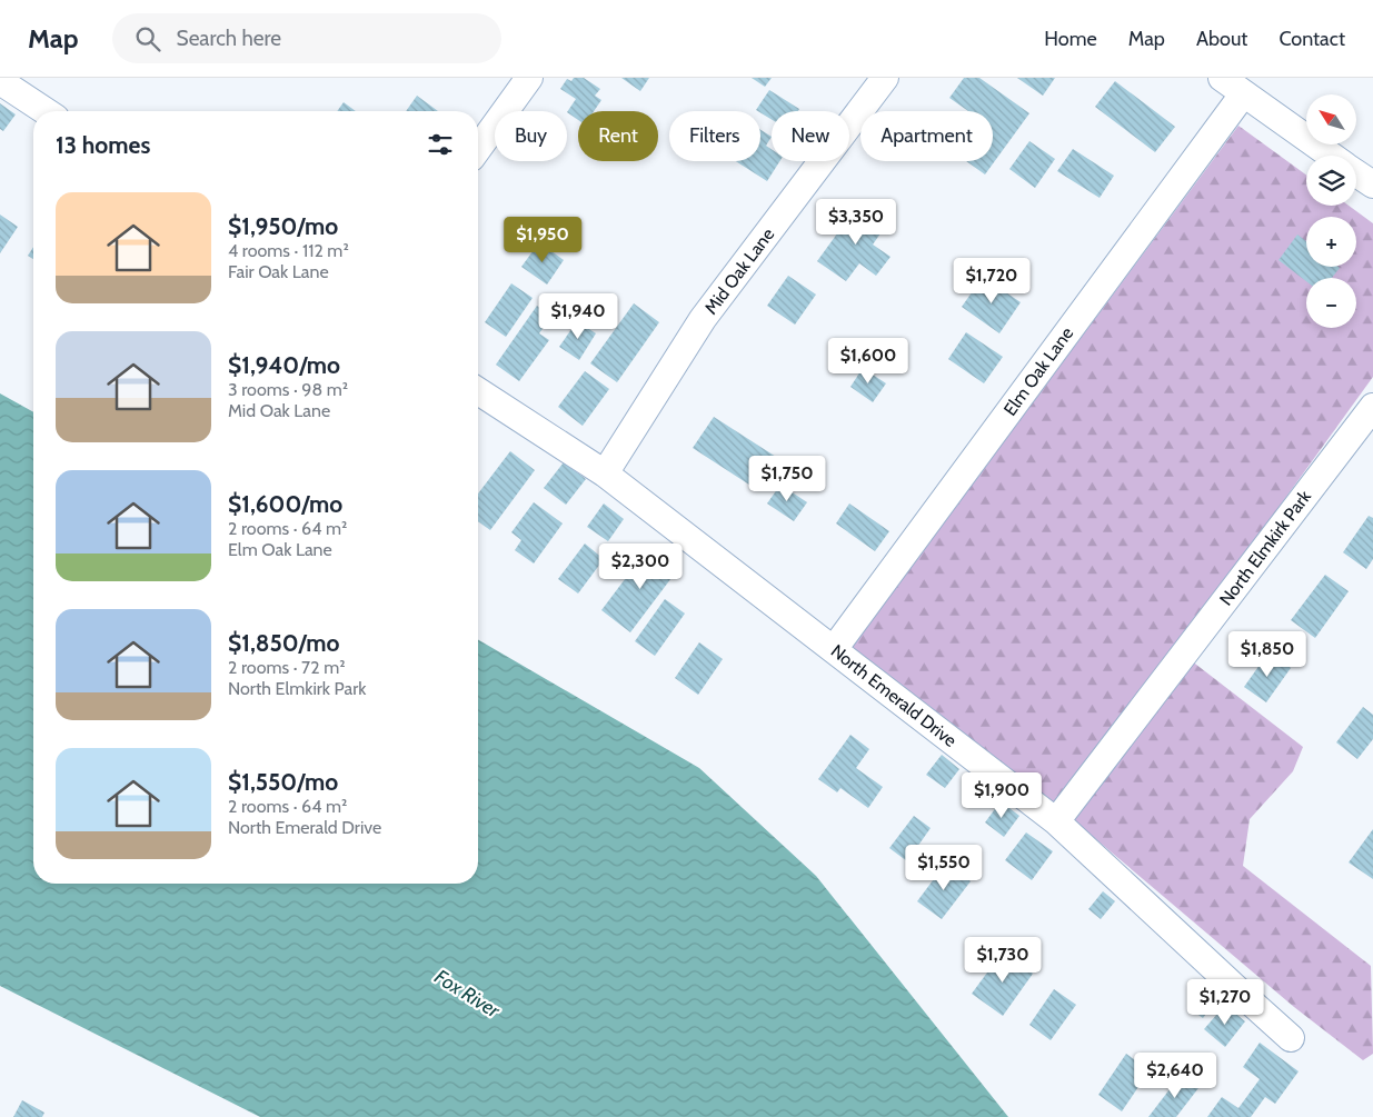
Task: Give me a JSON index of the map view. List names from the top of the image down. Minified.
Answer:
{"streets":{"street":["Mid Oak Lane","Elm Oak Lane","North Elmkirk Park","North Emerald Drive"]},"crossings":[["Mid Oak Lane","North Emerald Drive"],["Elm Oak Lane","North Emerald Drive"],["North Elmkirk Park","North Emerald Drive"]],"water":["Fox River"],"north":"top left","page":{"header":"Map","search":"Search here","nav":["Home","Map","About","Contact"],"map_buttons":["+","−"],"chip":["Buy","Rent","Filters","New","Apartment"],"heading":"13 homes","list":[{"name":"$1,950/mo","note":"4 rooms · 112 m² · Fair Oak Lane"},{"name":"$1,940/mo","note":"3 rooms · 98 m² · Mid Oak Lane"},{"name":"$1,600/mo","note":"2 rooms · 64 m² · Elm Oak Lane"},{"name":"$1,850/mo","note":"2 rooms · 72 m² · North Elmkirk Park"},{"name":"$1,550/mo","note":"2 rooms · 64 m² · North Emerald Drive"}],"price":["$3,350","$1,950","$1,720","$1,940","$1,600","$1,750","$2,300","$1,850","$1,900","$1,550","$1,730","$1,270","$2,640"]}}
